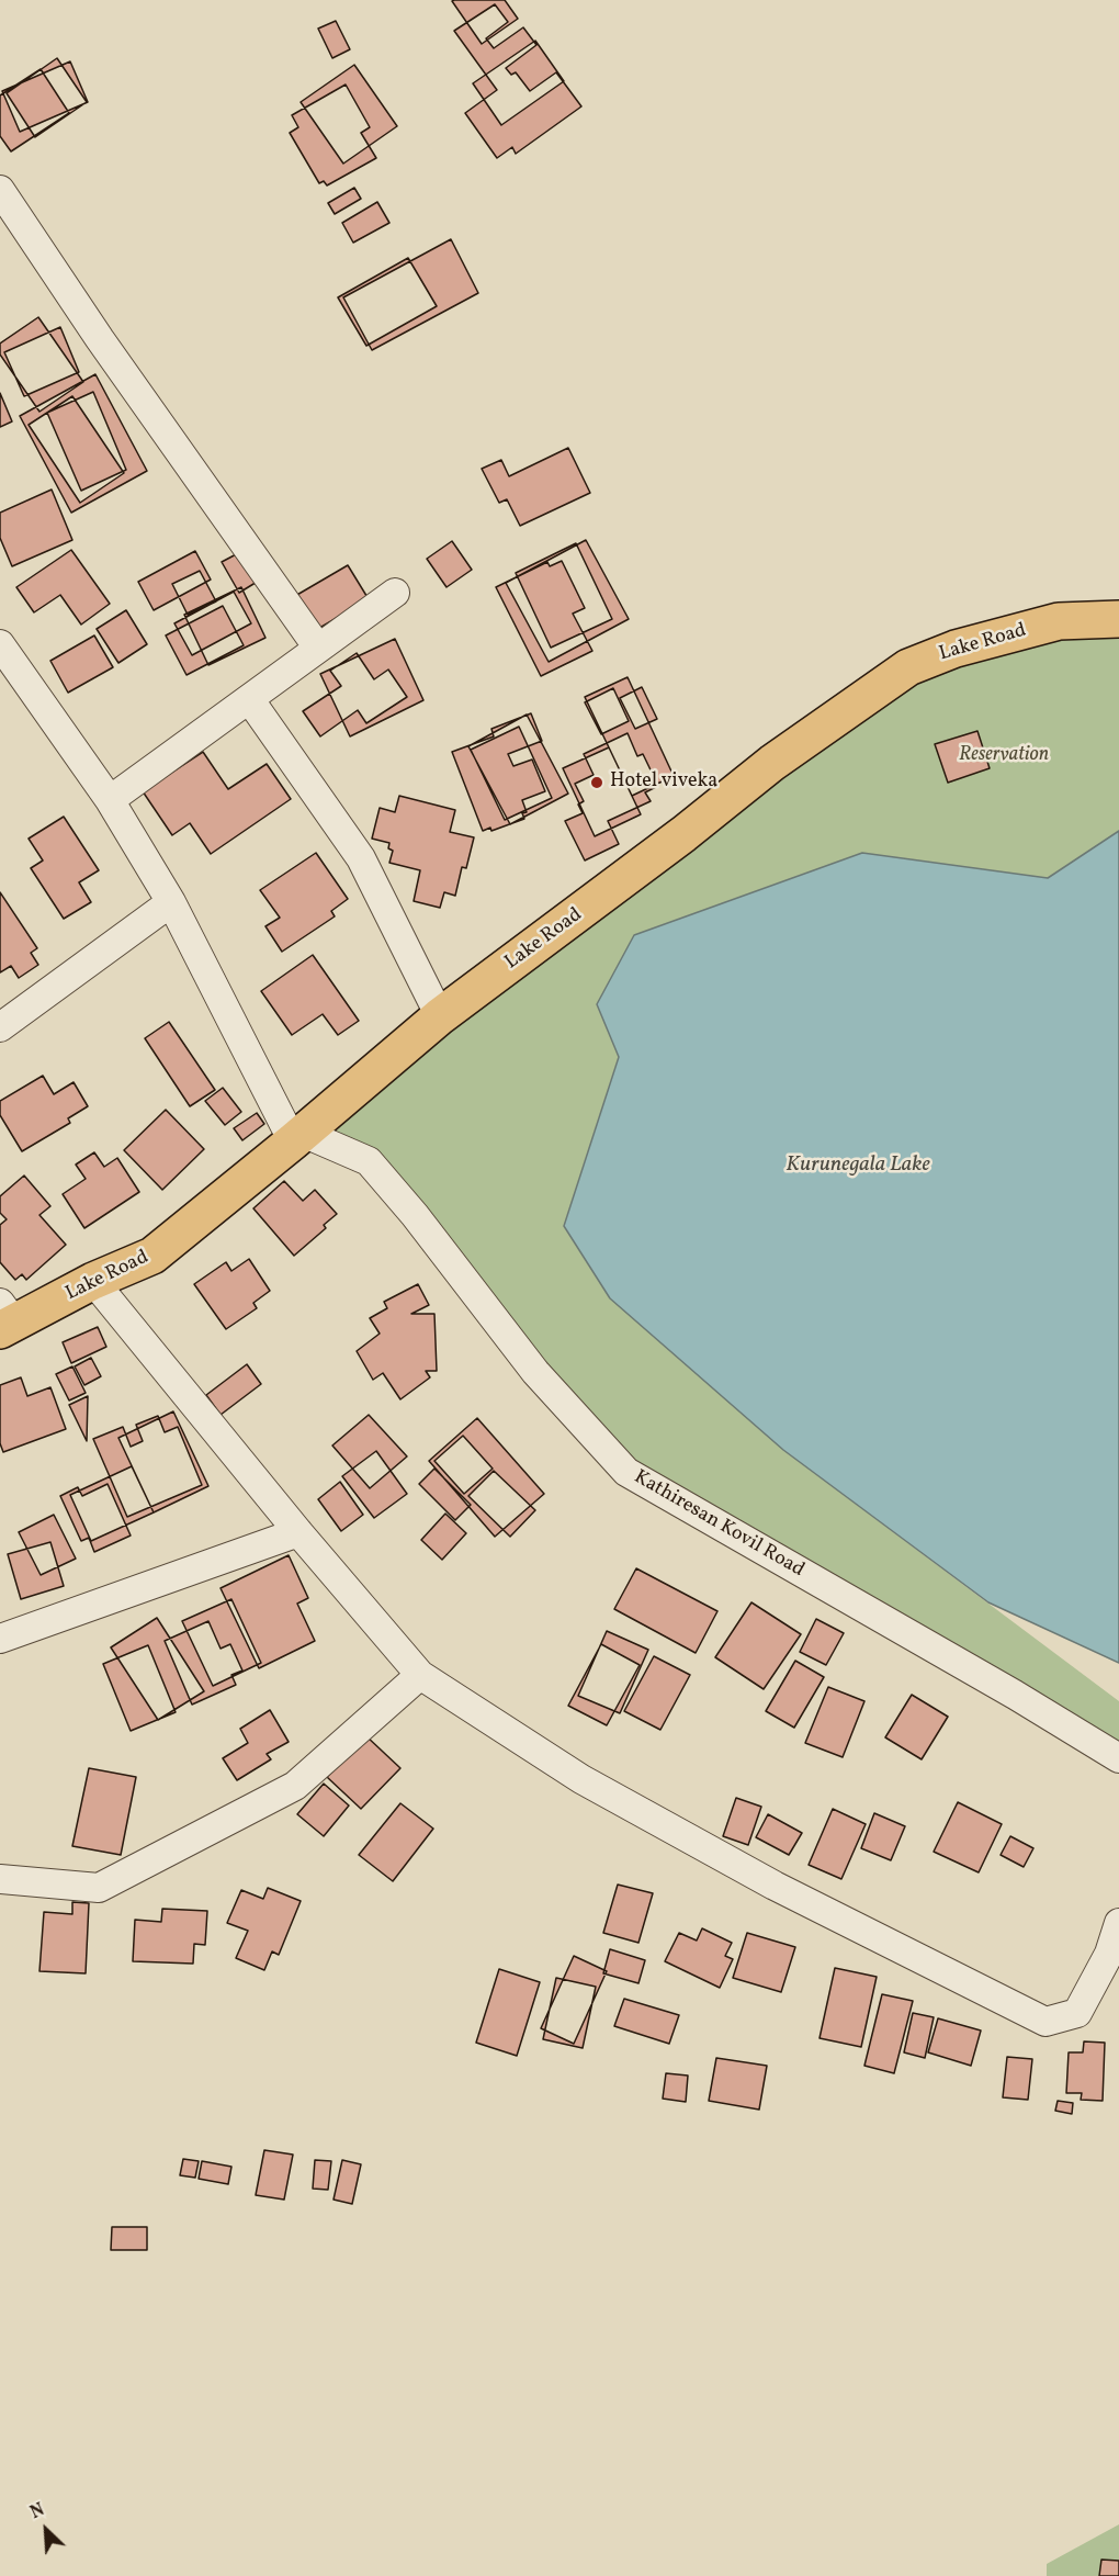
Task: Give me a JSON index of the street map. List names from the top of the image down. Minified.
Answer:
{"streets":{"main road":["Lake Road"],"street":["Kathiresan Kovil Road"]},"crossings":[["Lake Road","Kathiresan Kovil Road"]],"water":["Kurunegala Lake"],"parks":["Reservation"],"places":["Hotel viveka"],"north":"top left"}
